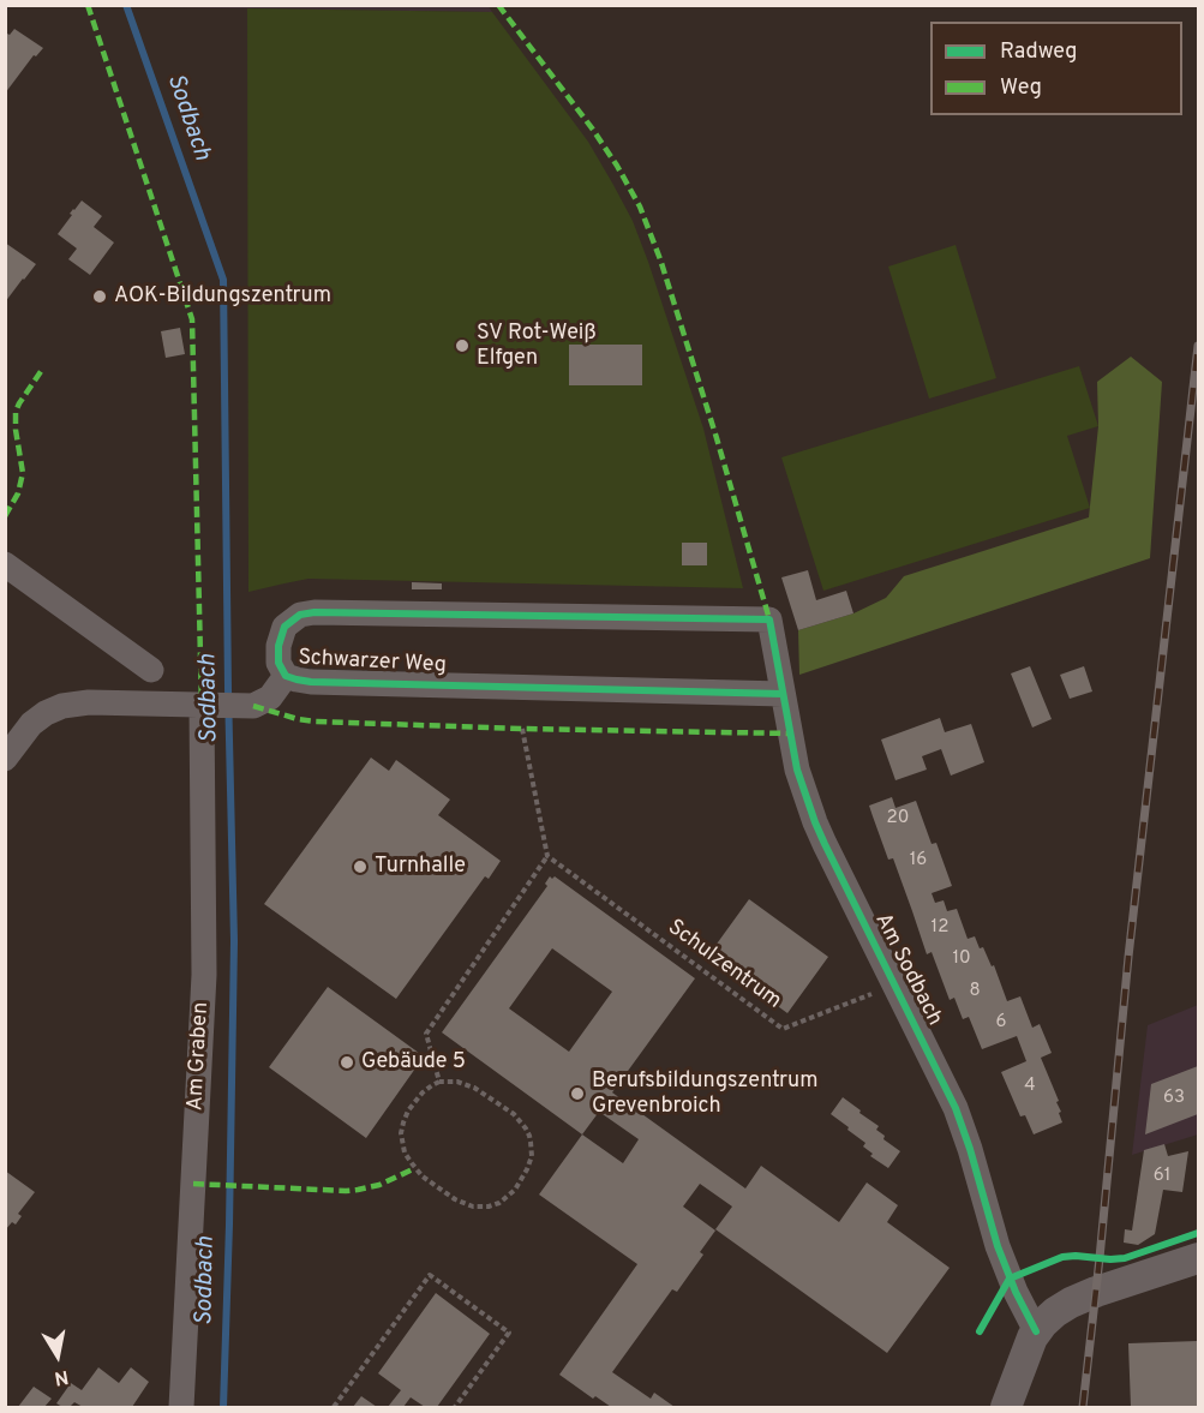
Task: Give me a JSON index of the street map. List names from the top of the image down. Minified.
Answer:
{"streets":{"street":["Schwarzer Weg","Am Sodbach","Am Graben"],"path":["Schulzentrum"]},"crossings":[["Schwarzer Weg","Am Sodbach"],["Schwarzer Weg","Am Graben"],["Schulzentrum","Am Sodbach"]],"water":["Sodbach"],"places":["AOK-Bildungszentrum","SV Rot-Weiß Elfgen","Turnhalle","Gebäude 5","Berufsbildungszentrum Grevenbroich"],"house_numbers":["20","16","12","10","8","6","4","63","61"],"legend":["Radweg","Weg"],"north":"bottom"}
